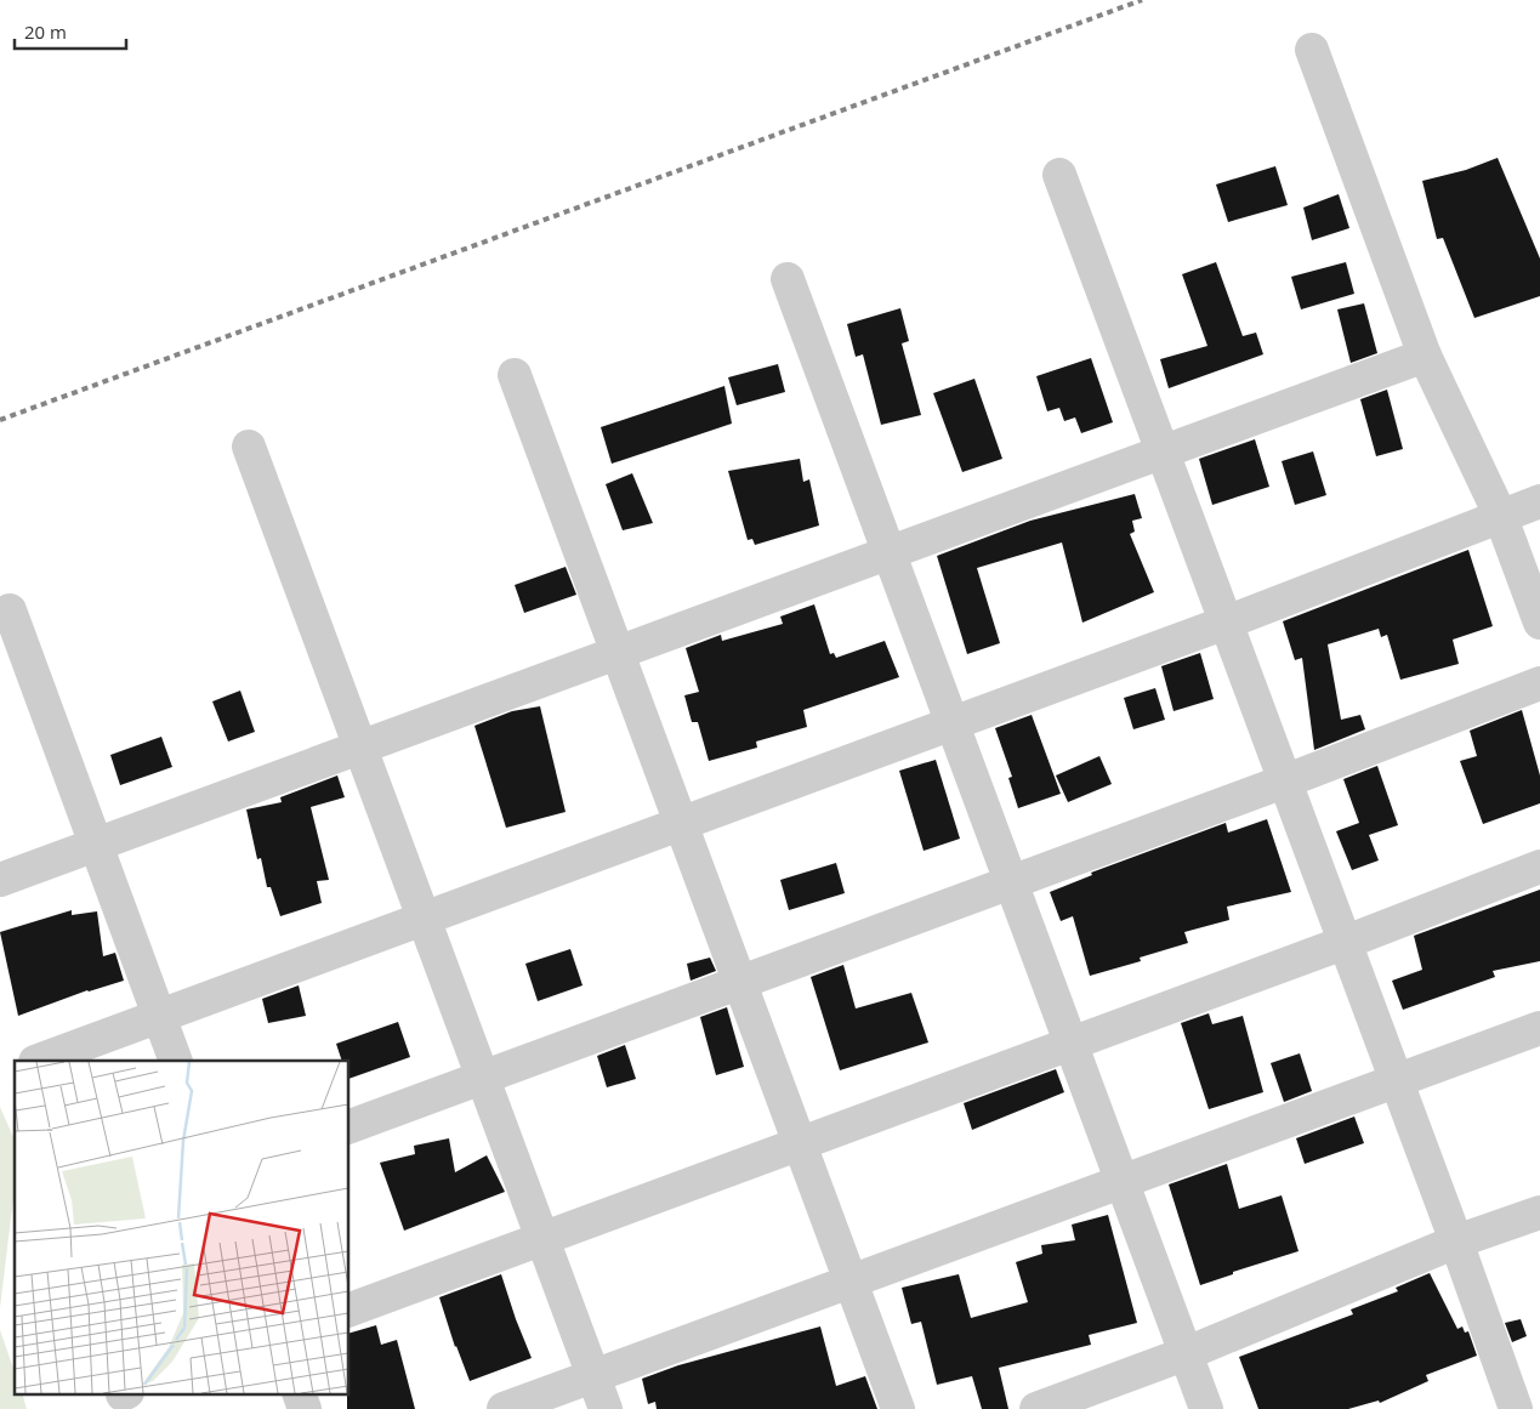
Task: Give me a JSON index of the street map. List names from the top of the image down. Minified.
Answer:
{"scale_bar":"20 m"}
